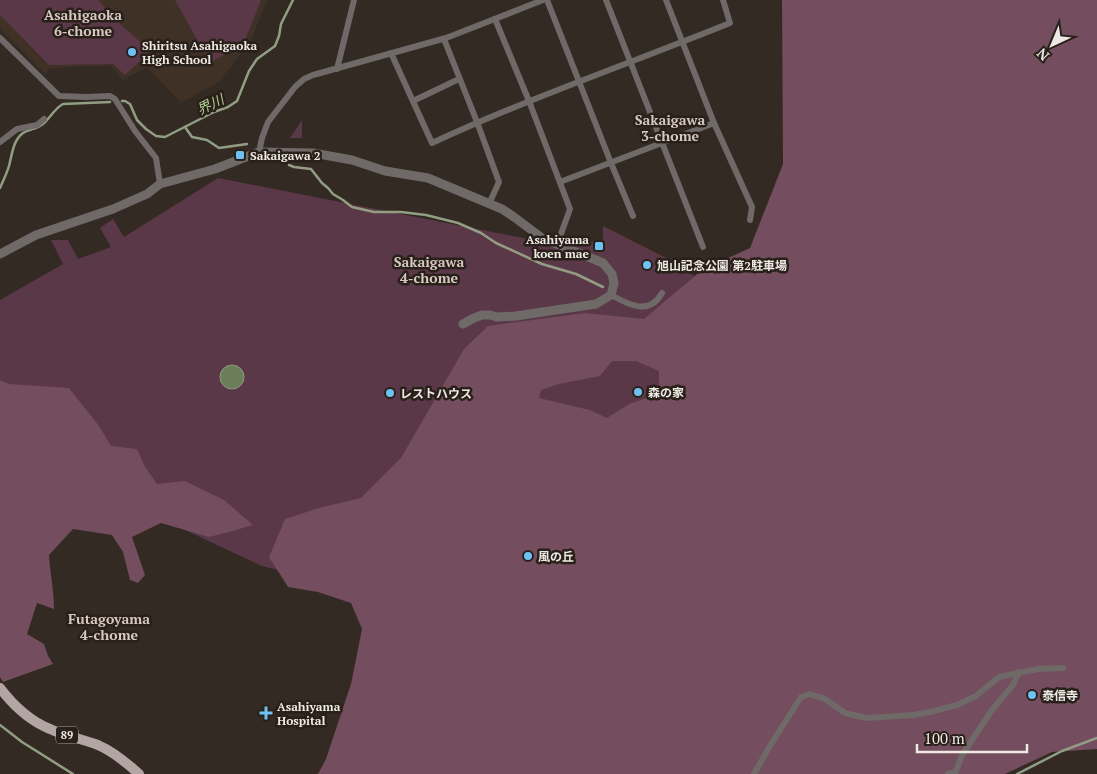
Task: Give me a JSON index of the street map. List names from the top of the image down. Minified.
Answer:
{"streets":{"main road":["89"]},"districts":["Asahigaoka 6-chome","Sakaigawa 3-chome","Sakaigawa 4-chome","Futagoyama 4-chome"],"water":["界川"],"places":{"other":["Shiritsu Asahigaoka High School","旭山記念公園 第2駐車場","森の家","レストハウス","風の丘","泰信寺"],"transit":["Sakaigawa 2","Asahiyama koen mae"],"health":["Asahiyama Hospital"]},"scale_bar":"100 m","north":"bottom left"}
